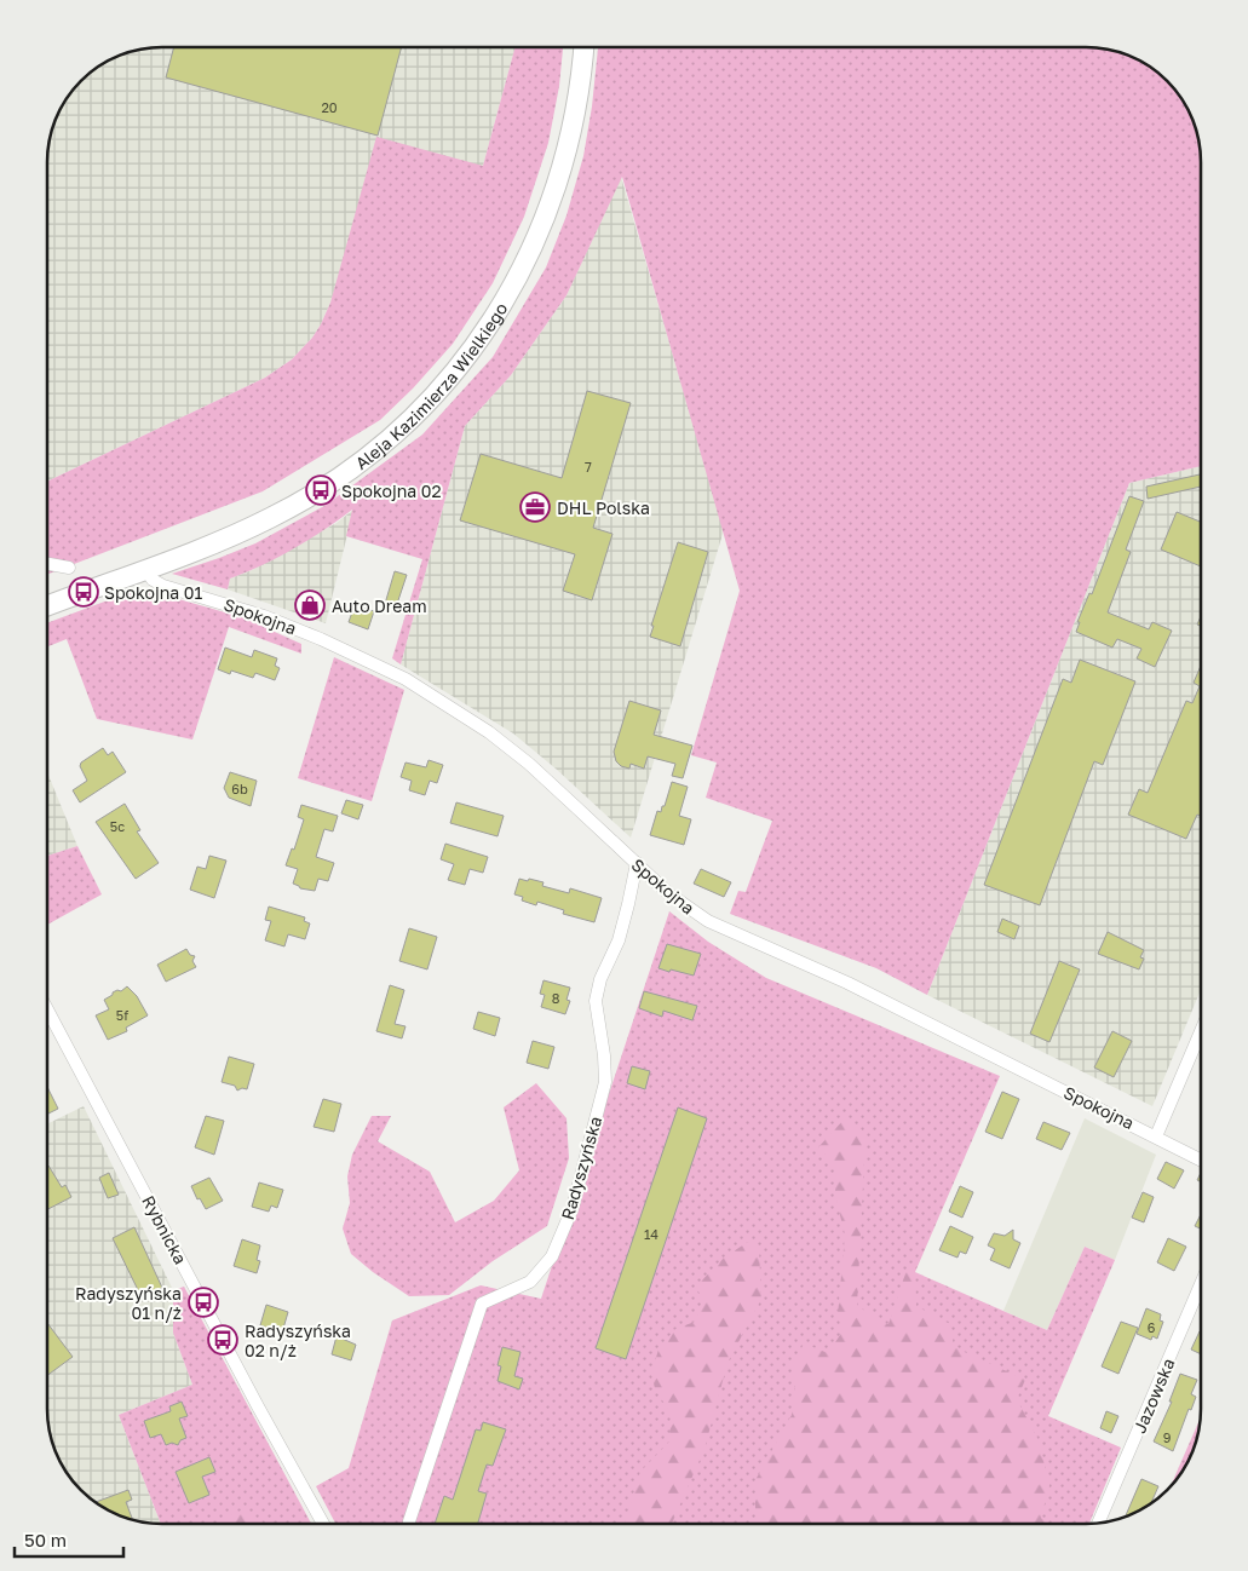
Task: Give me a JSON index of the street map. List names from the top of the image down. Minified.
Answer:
{"streets":{"main road":["Aleja Kazimierza Wielkiego"],"street":["Spokojna","Radyszyńska","Rybnicka","Jazowska"]},"crossings":[["Aleja Kazimierza Wielkiego","Spokojna"],["Spokojna","Radyszyńska"]],"places":{"bus stop":["Spokojna 02","Spokojna 01","Radyszyńska 01 n/ż","Radyszyńska 02 n/ż"],"office":["DHL Polska"],"shop":["Auto Dream"]},"house_numbers":["20","7","6b","5c","8","5f","14","6","9"],"scale_bar":"50 m"}
